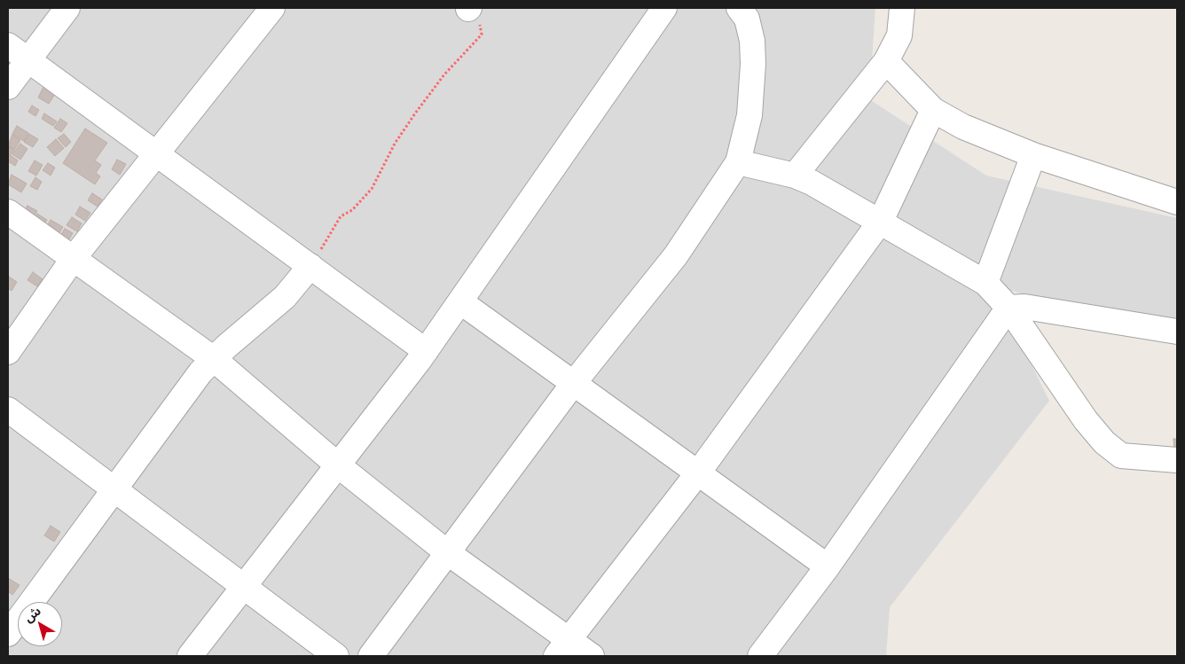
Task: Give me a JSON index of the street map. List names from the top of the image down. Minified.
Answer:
{"north":"top left"}
